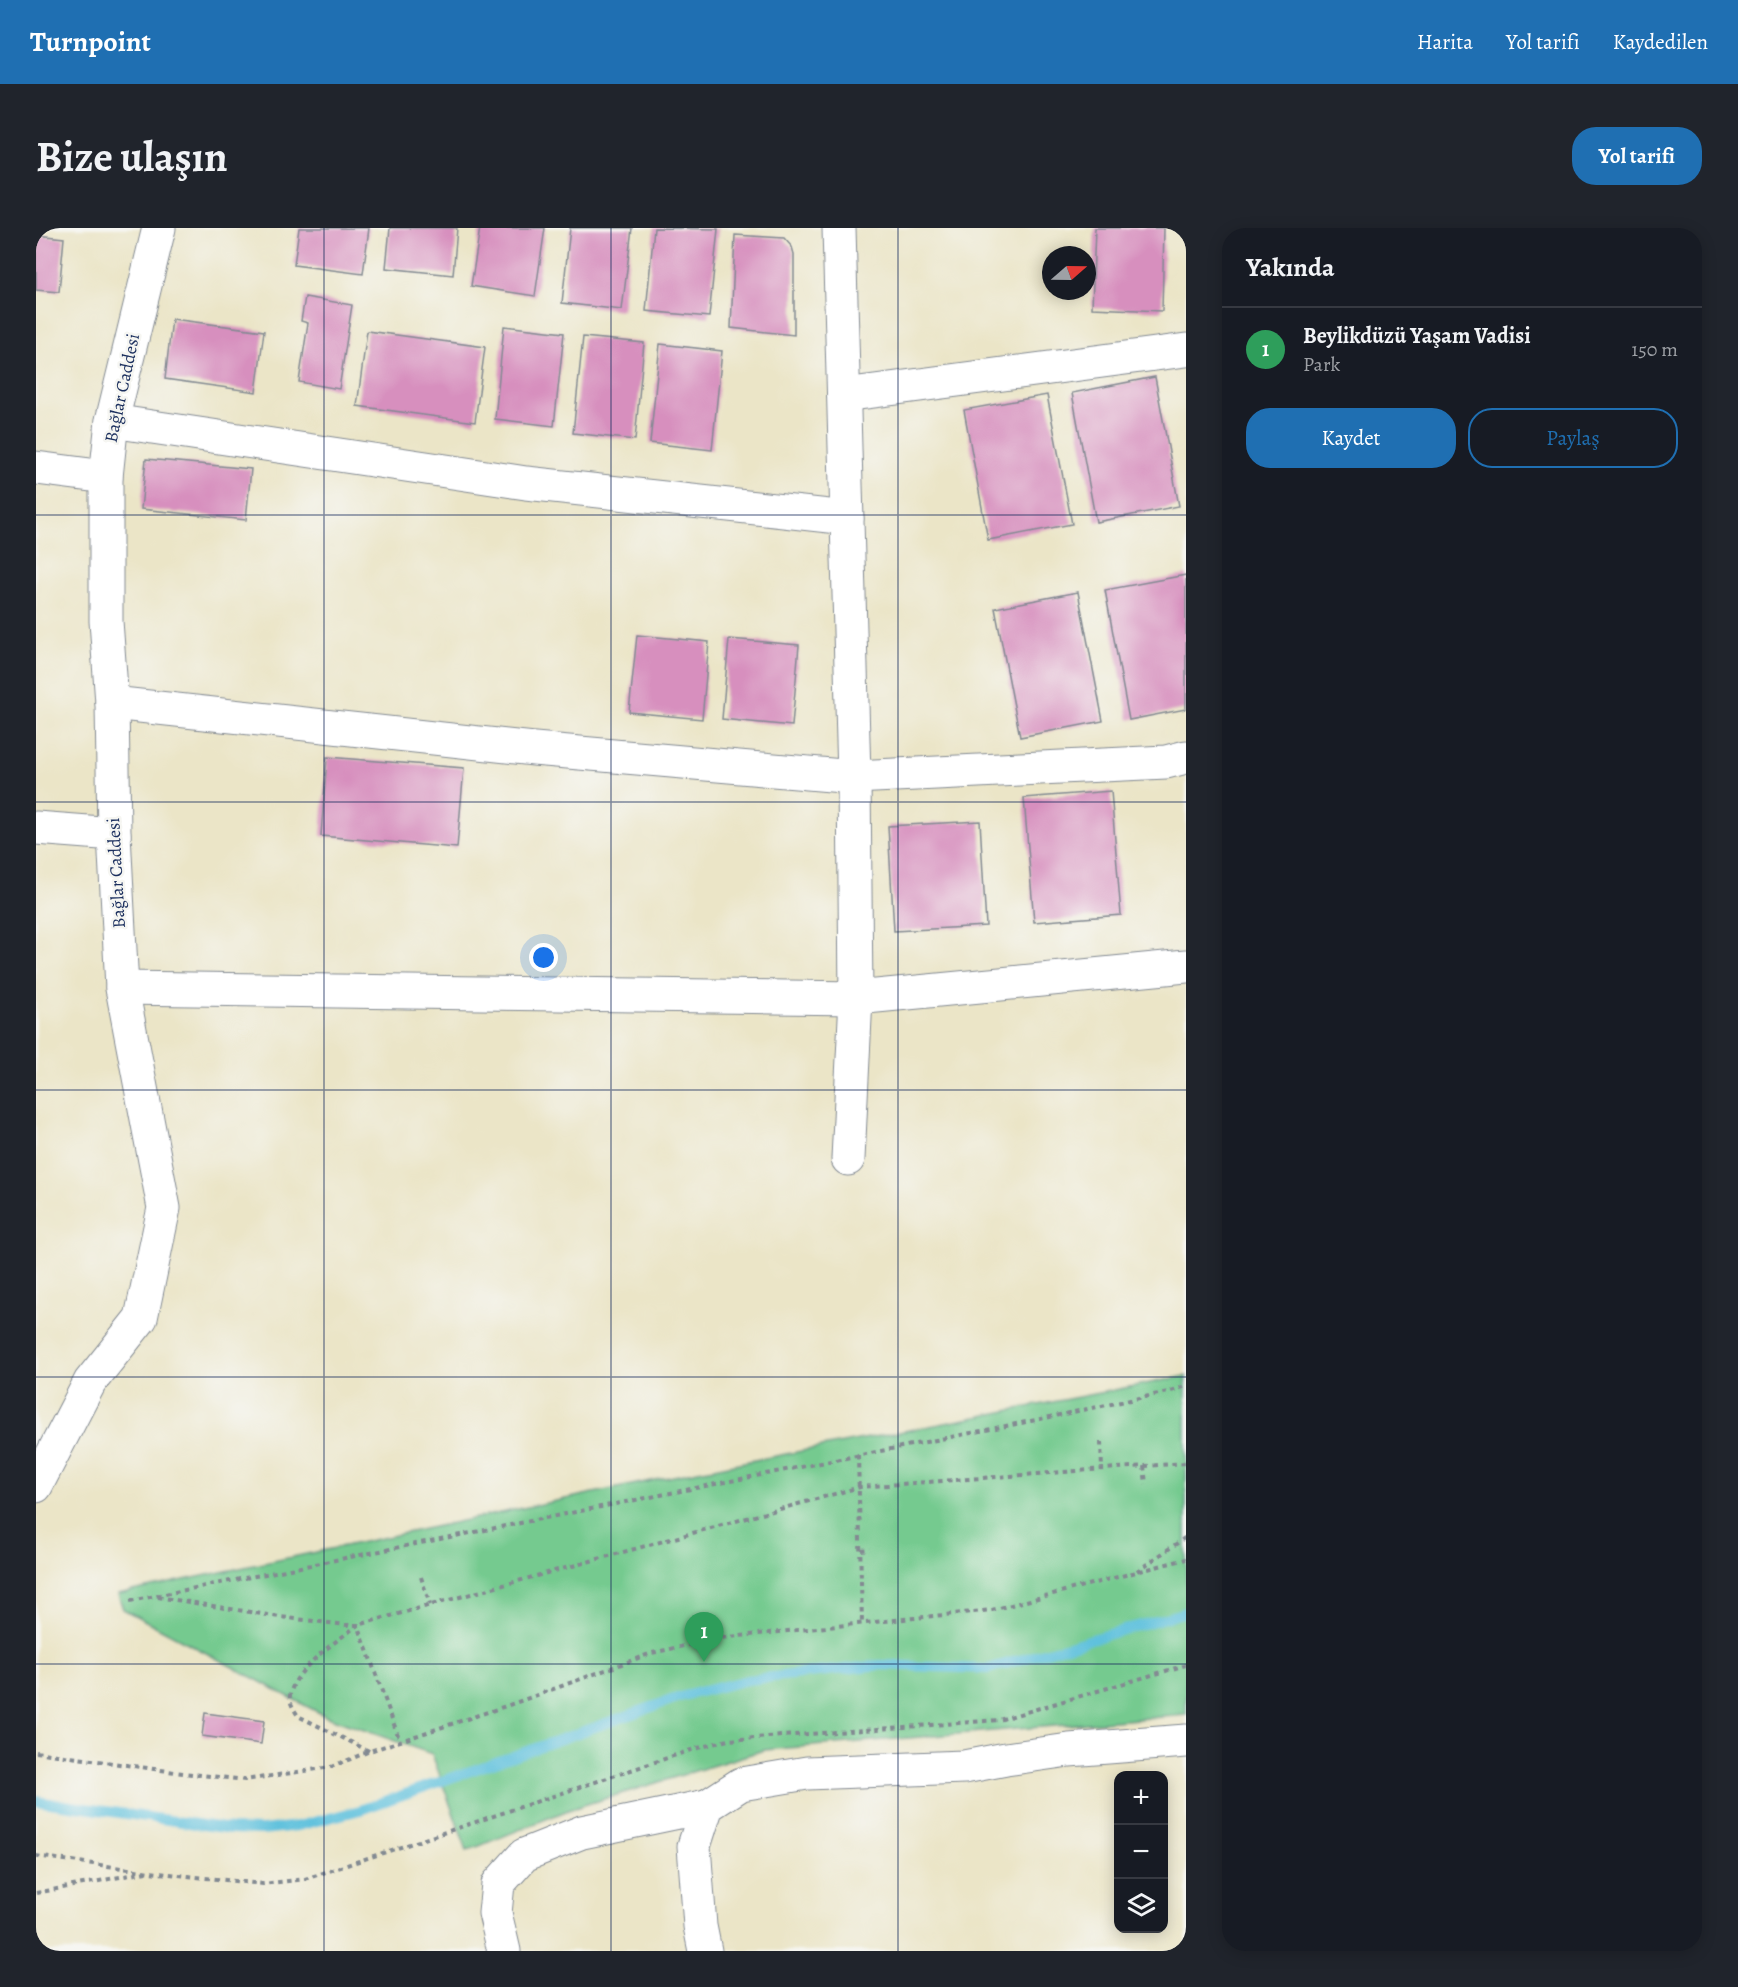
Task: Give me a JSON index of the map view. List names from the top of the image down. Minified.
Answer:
{"streets":{"street":["Bağlar Caddesi"]},"north":"right","page":{"header":"Turnpoint","nav":["Harita","Yol tarifi","Kaydedilen"],"buttons":["Yol tarifi",["Kaydet","Paylaş"]],"title":"Bize ulaşın","heading":"Yakında","list":[{"mark":"1","name":"Beylikdüzü Yaşam Vadisi","note":"Park","value":"150 m"}],"pins":"1","map_buttons":["+","−"]}}
